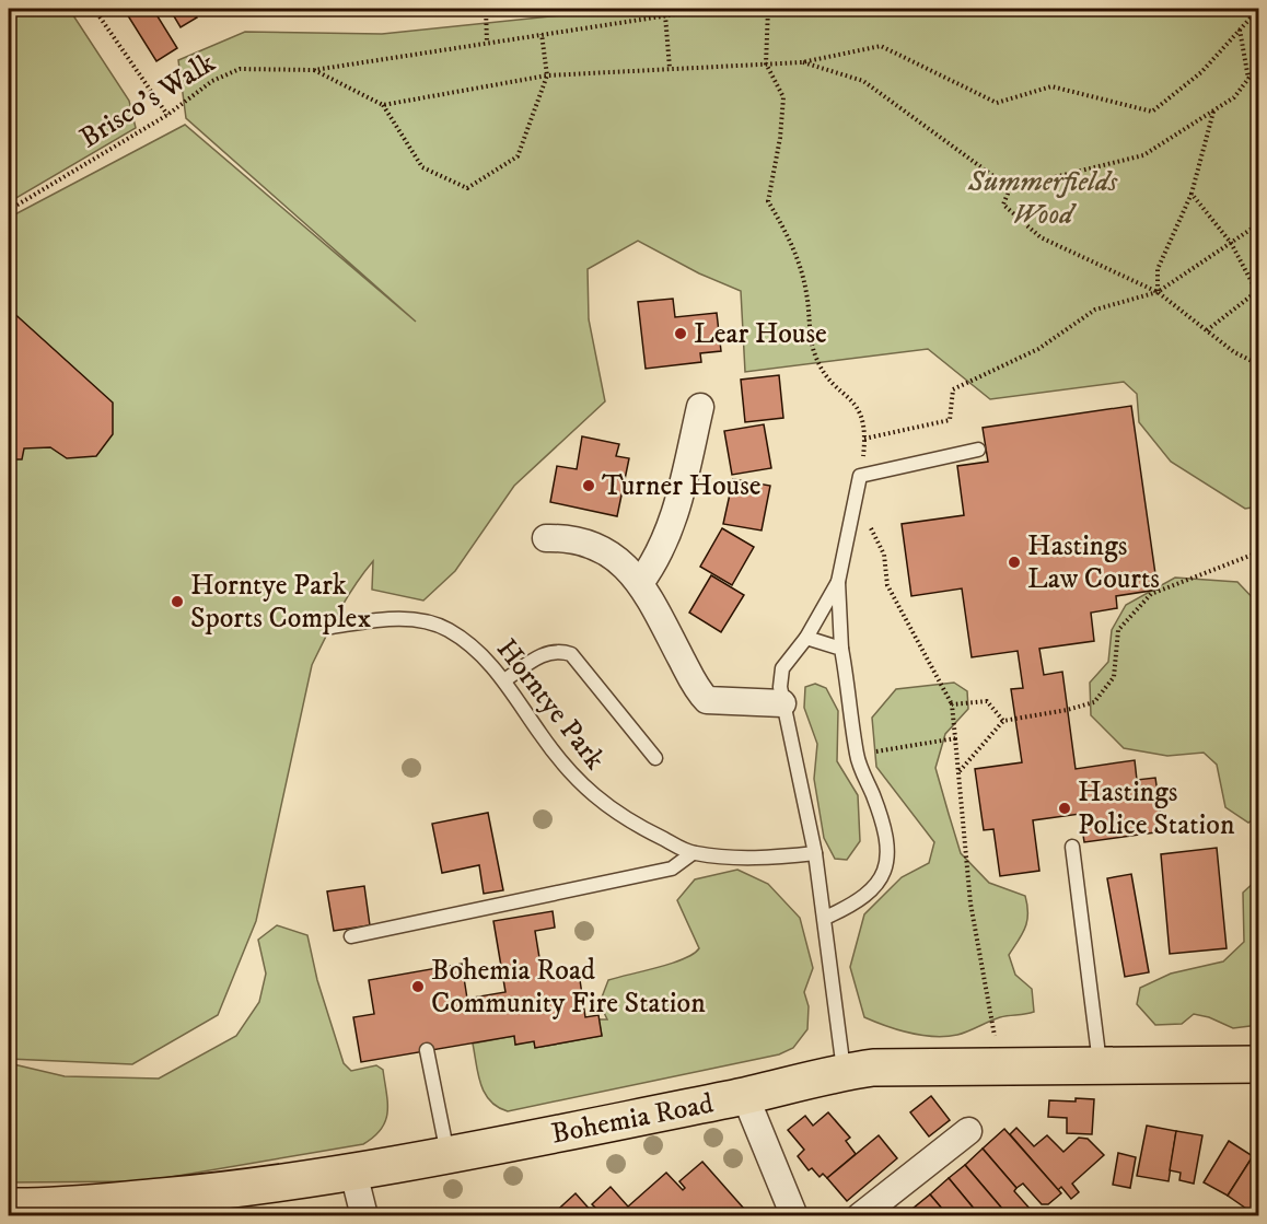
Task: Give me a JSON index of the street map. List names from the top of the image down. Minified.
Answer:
{"streets":{"highway":["Bohemia Road"],"lane":["Horntye Park"],"path":["Brisco's Walk"]},"parks":["Summerfields Wood"],"places":["Lear House","Turner House","Hastings Law Courts","Horntye Park Sports Complex","Hastings Police Station","Bohemia Road Community Fire Station"]}
